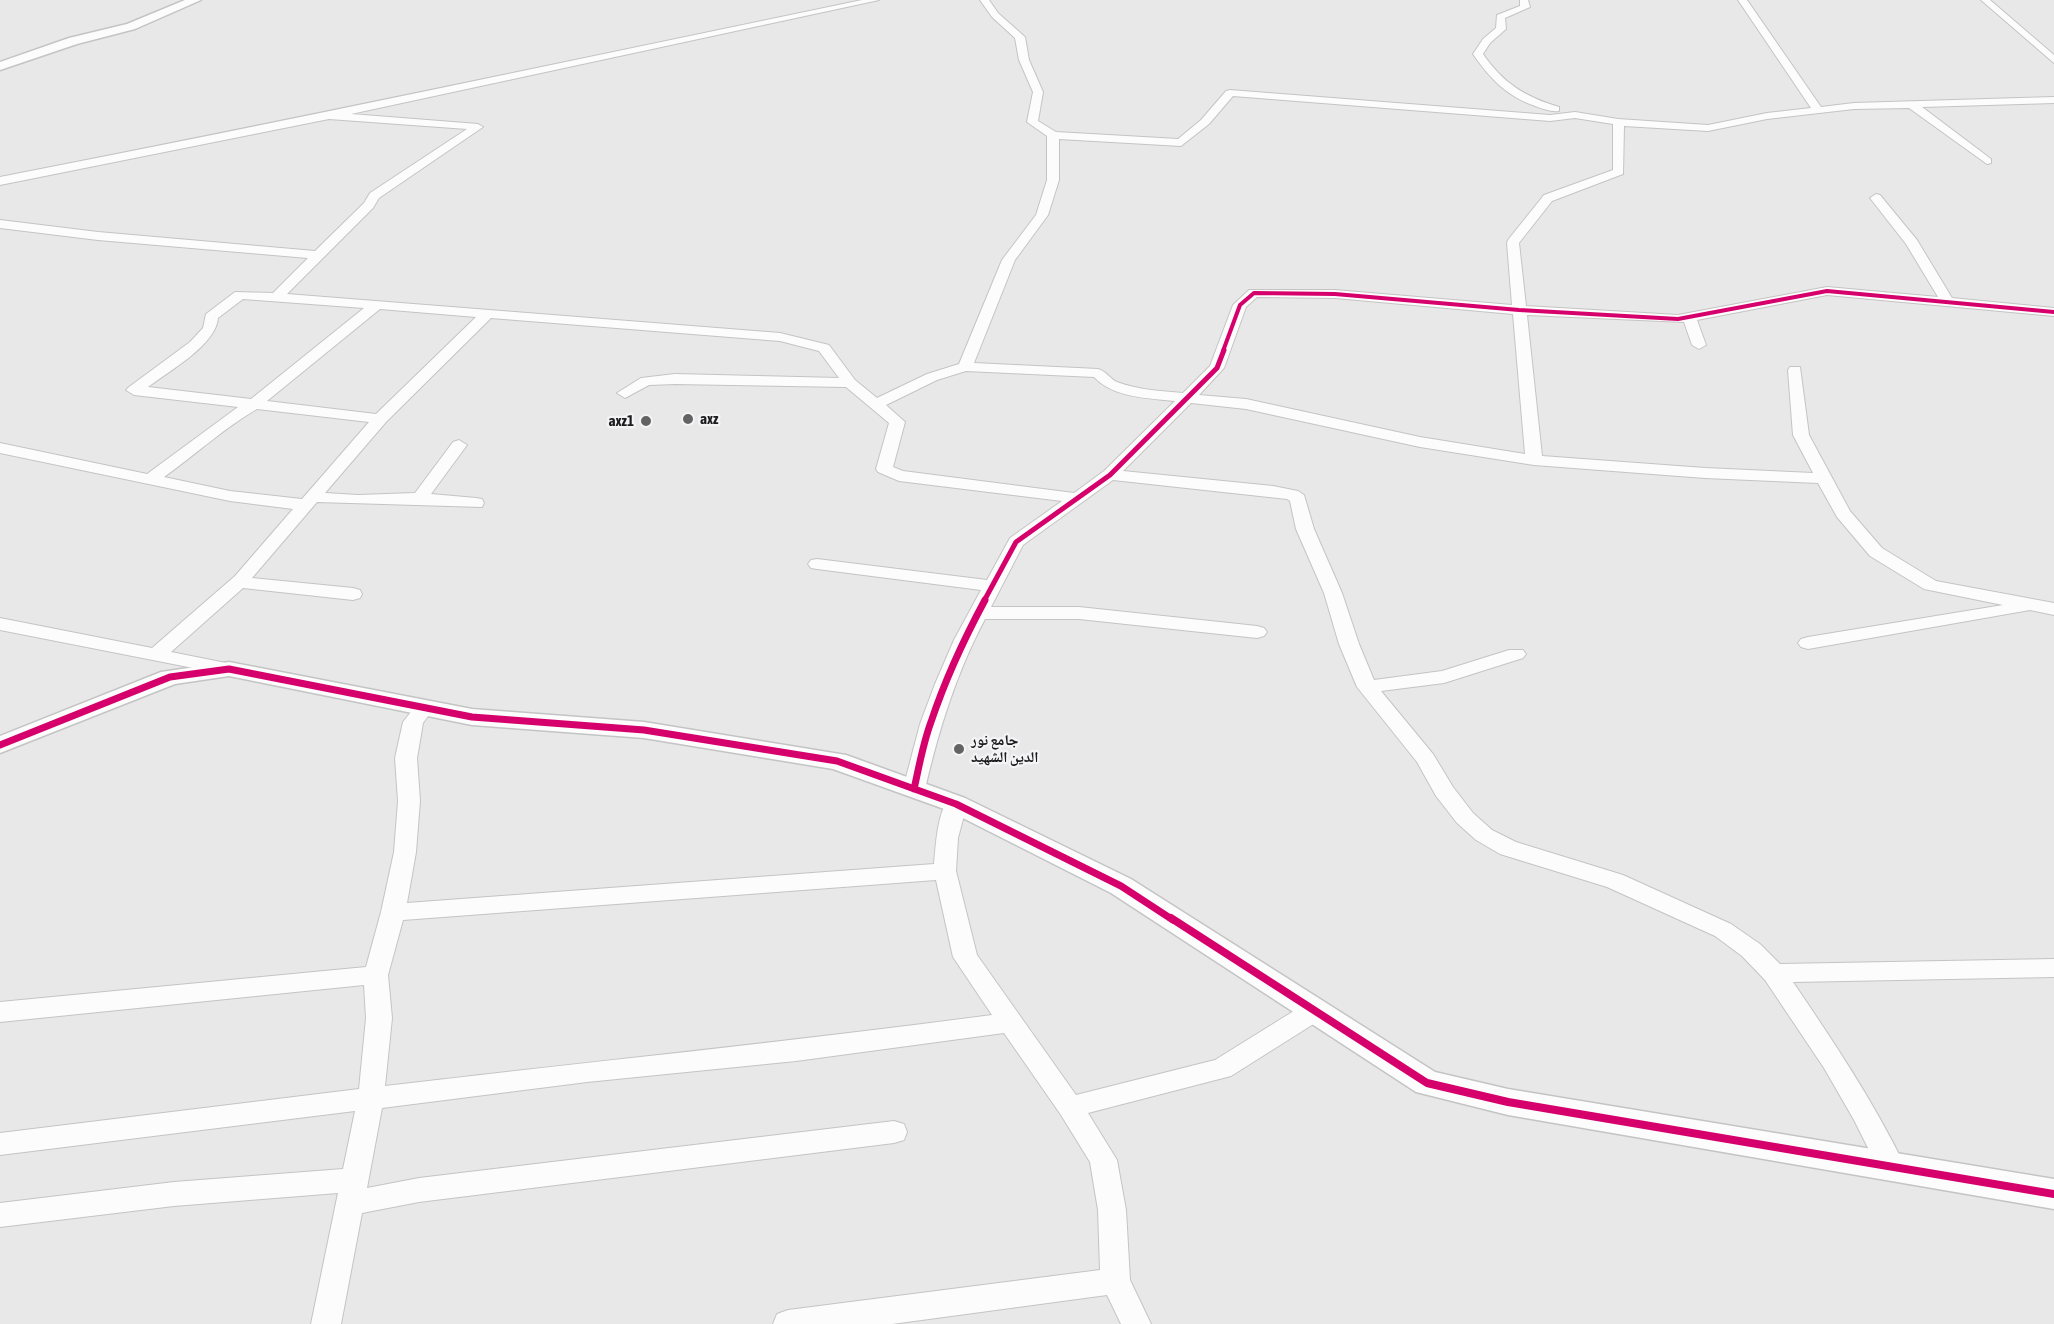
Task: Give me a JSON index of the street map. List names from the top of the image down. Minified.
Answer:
{"places":["axz","axz1","جامع نور الدين الشهيد"]}
